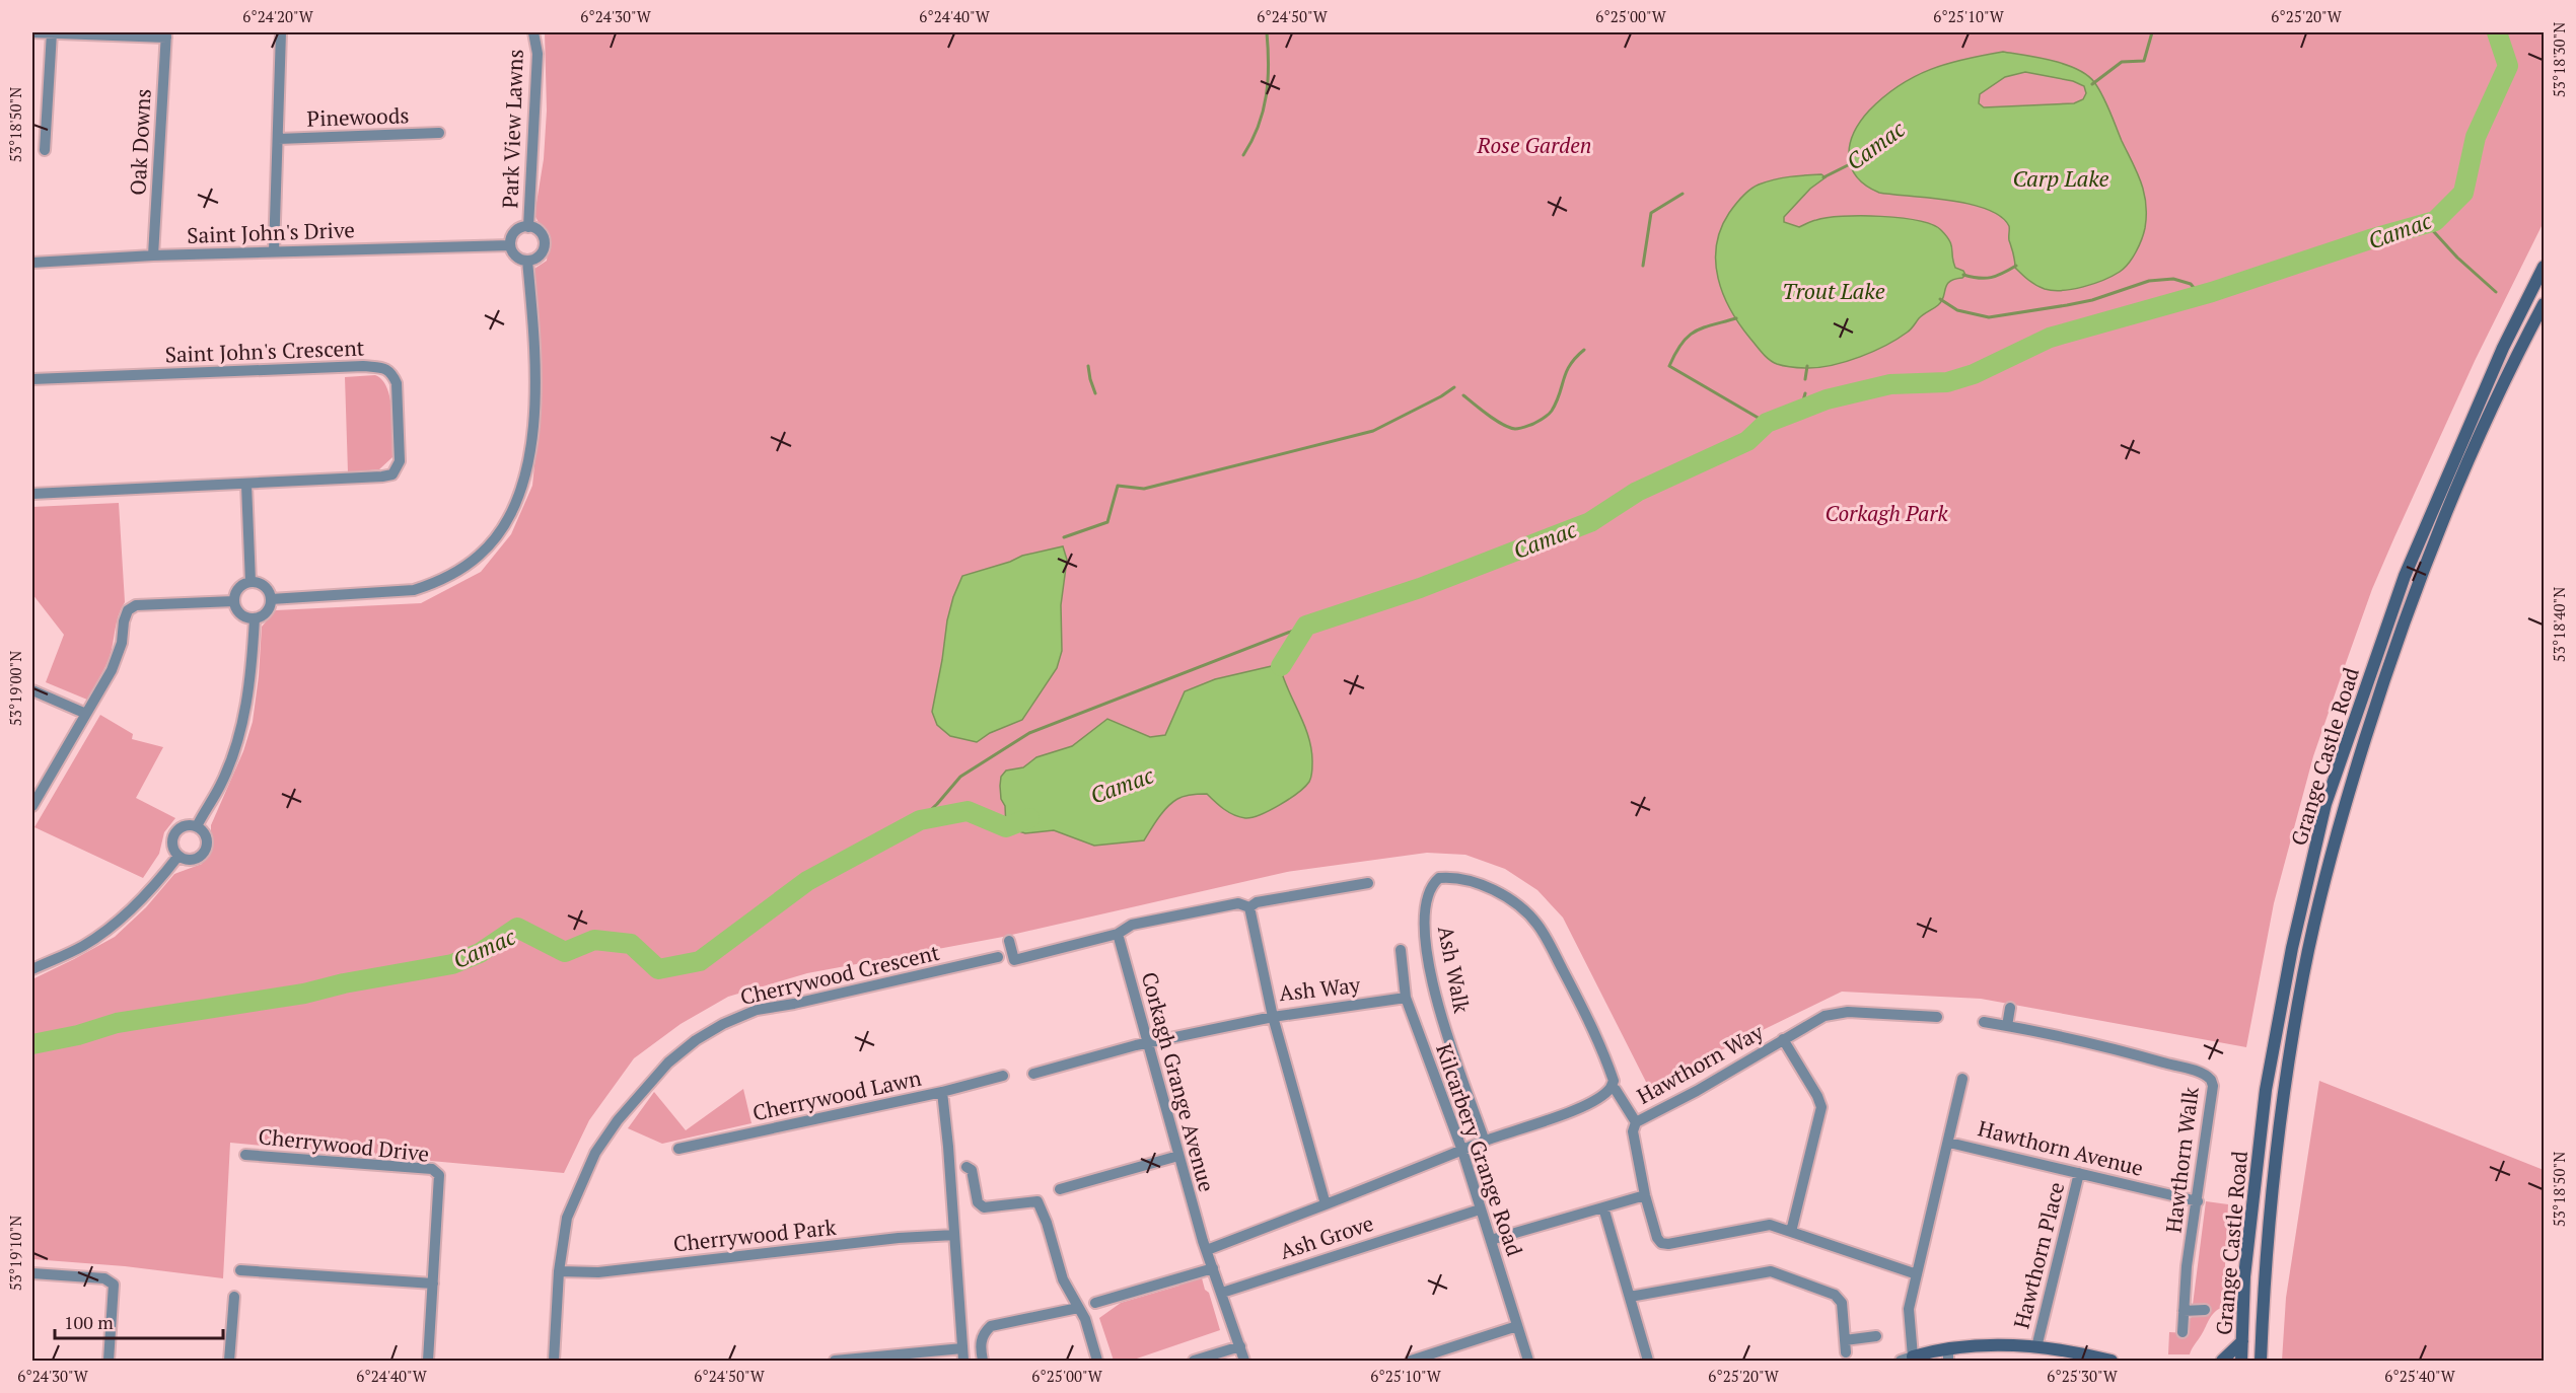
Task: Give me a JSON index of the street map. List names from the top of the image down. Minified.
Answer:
{"streets":{"main road":["Grange Castle Road"],"street":["Pinewoods","Park View Lawns","Oak Downs","Saint John's Drive","Saint John's Crescent","Ash Walk","Cherrywood Crescent","Ash Way","Hawthorn Way","Corkagh Grange Avenue","Cherrywood Lawn","Cherrywood Drive","Hawthorn Avenue","Kilcarbery Grange Road","Hawthorn Walk","Cherrywood Park","Ash Grove","Hawthorn Place"]},"crossings":[["Pinewoods","Saint John's Drive"],["Park View Lawns","Saint John's Drive"],["Oak Downs","Saint John's Drive"],["Cherrywood Crescent","Cherrywood Park"],["Ash Way","Kilcarbery Grange Road"],["Corkagh Grange Avenue","Ash Grove"],["Hawthorn Avenue","Hawthorn Walk"],["Hawthorn Avenue","Hawthorn Place"],["Kilcarbery Grange Road","Ash Grove"]],"water":["Camac","Carp Lake","Trout Lake"],"parks":["Rose Garden","Corkagh Park"],"scale_bar":"100 m","coordinates":["6°24'20\"W","6°24'30\"W","6°24'40\"W","6°24'50\"W","6°25'00\"W","6°25'10\"W","6°25'20\"W","53°18'30\"N","53°18'50\"N","53°18'40\"N","53°19'00\"N","53°19'10\"N","6°25'30\"W","6°25'40\"W"]}
